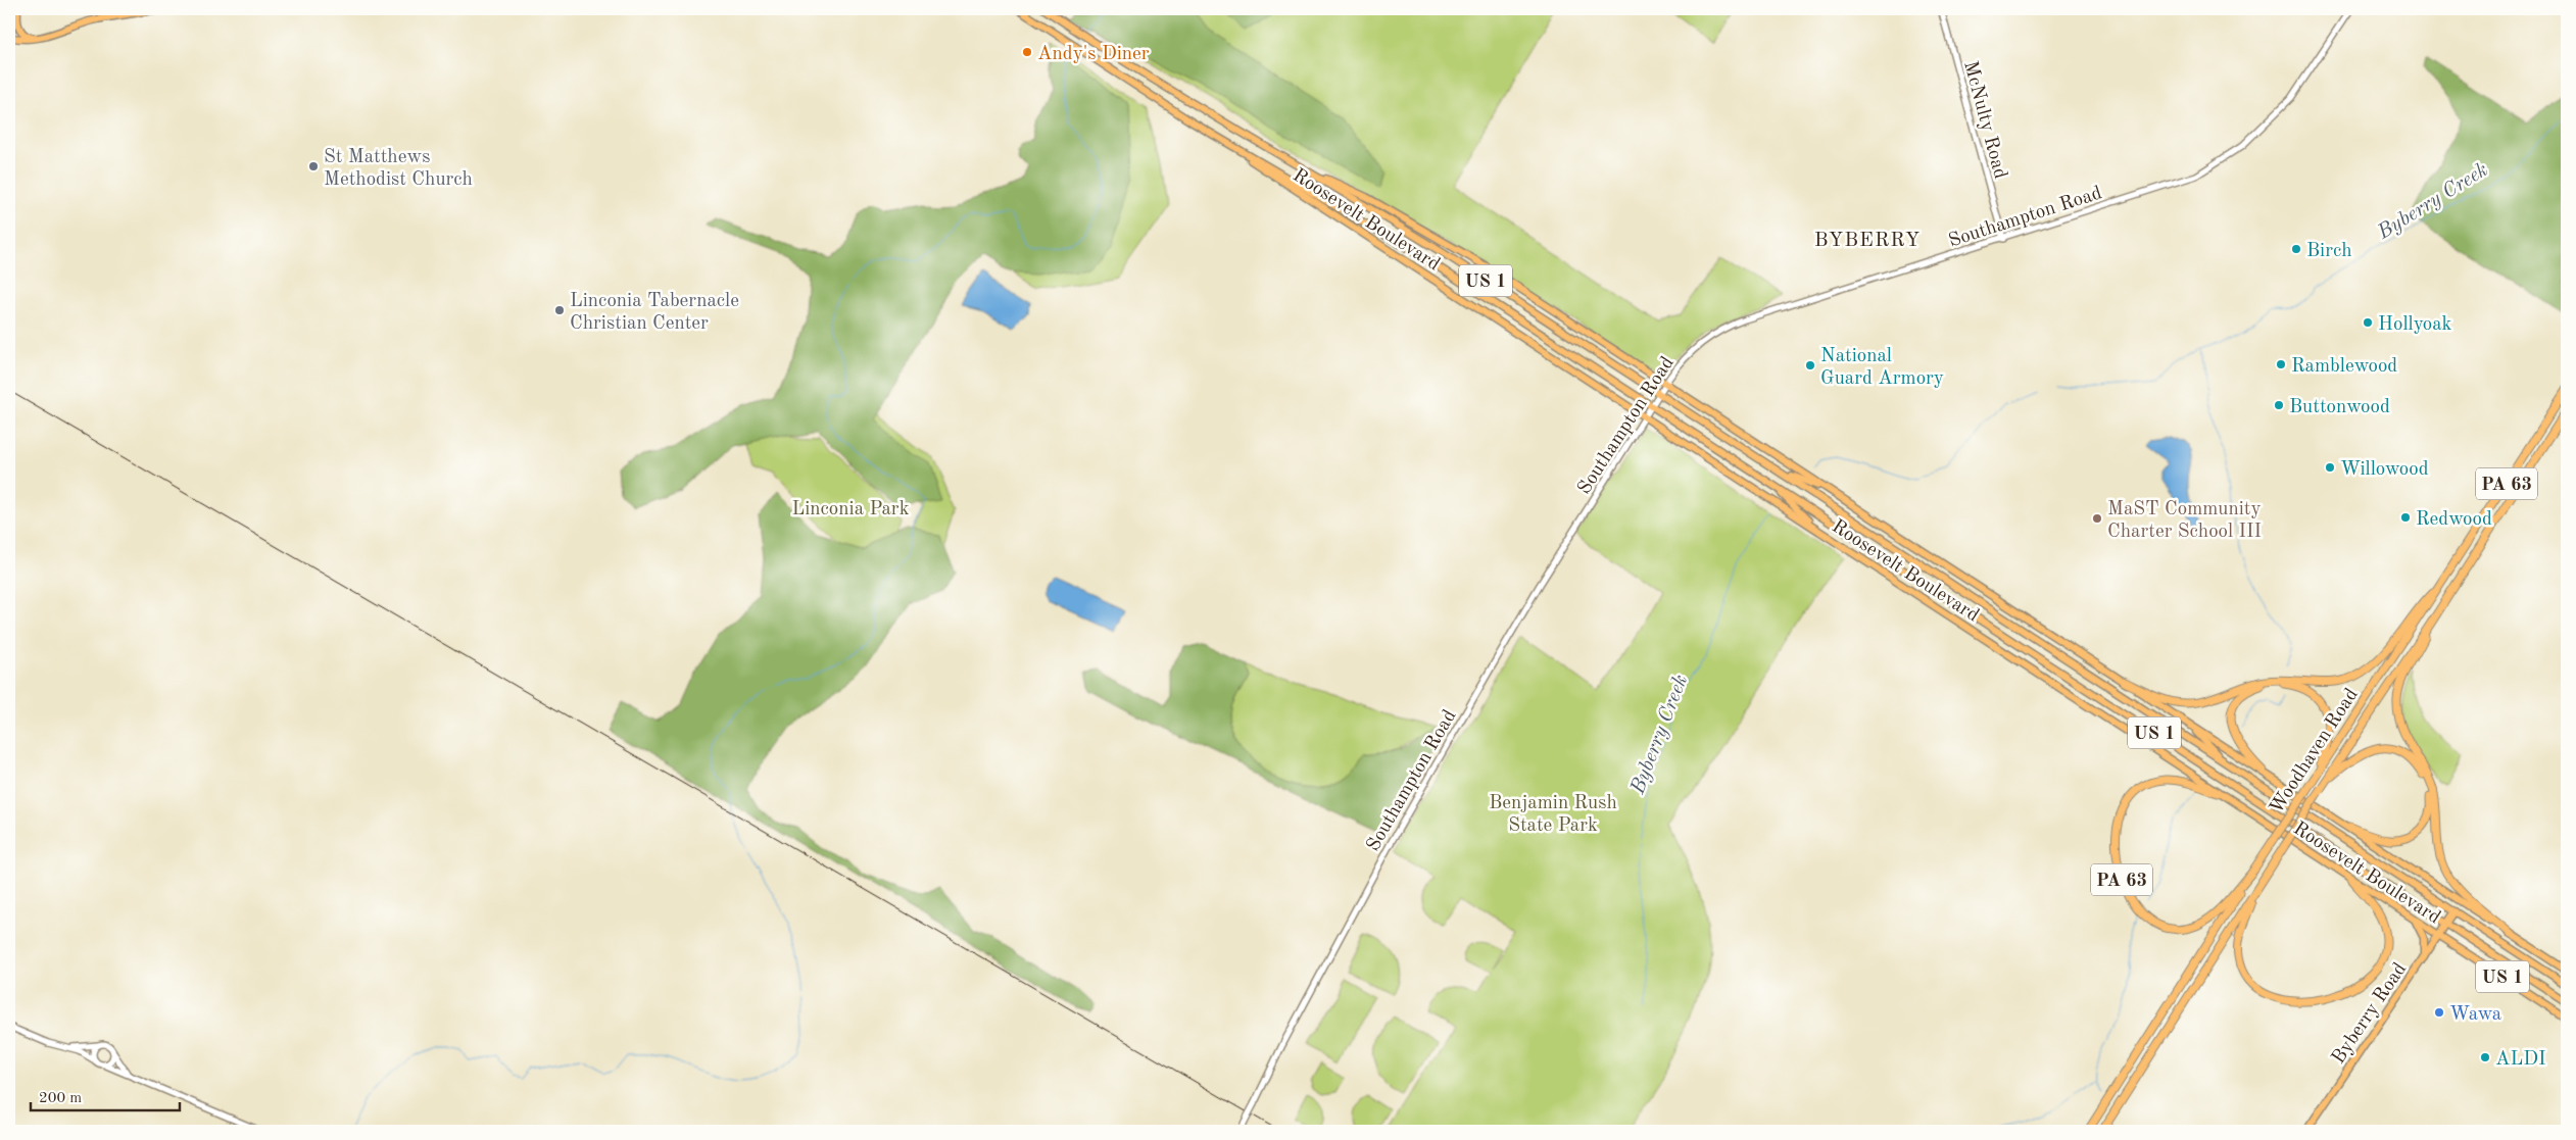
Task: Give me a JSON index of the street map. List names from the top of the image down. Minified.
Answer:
{"streets":{"highway":["PA 63","Woodhaven Road"],"main road":["Roosevelt Boulevard","US 1","Byberry Road"],"street":["McNulty Road","Southampton Road"]},"crossings":[["McNulty Road","Southampton Road"],["Southampton Road","Roosevelt Boulevard"],["Roosevelt Boulevard","PA 63"],["Roosevelt Boulevard","Byberry Road"],["PA 63","Woodhaven Road"]],"districts":["BYBERRY"],"water":["Byberry Creek"],"parks":["Linconia Park","Benjamin Rush State Park"],"places":["Andy's Diner","St Matthews Methodist Church","Birch","Linconia Tabernacle Christian Center","Hollyoak","Ramblewood","National Guard Armory","Buttonwood","Willowood","Redwood","MaST Community Charter School III","Wawa","ALDI"],"scale_bar":"200 m"}
